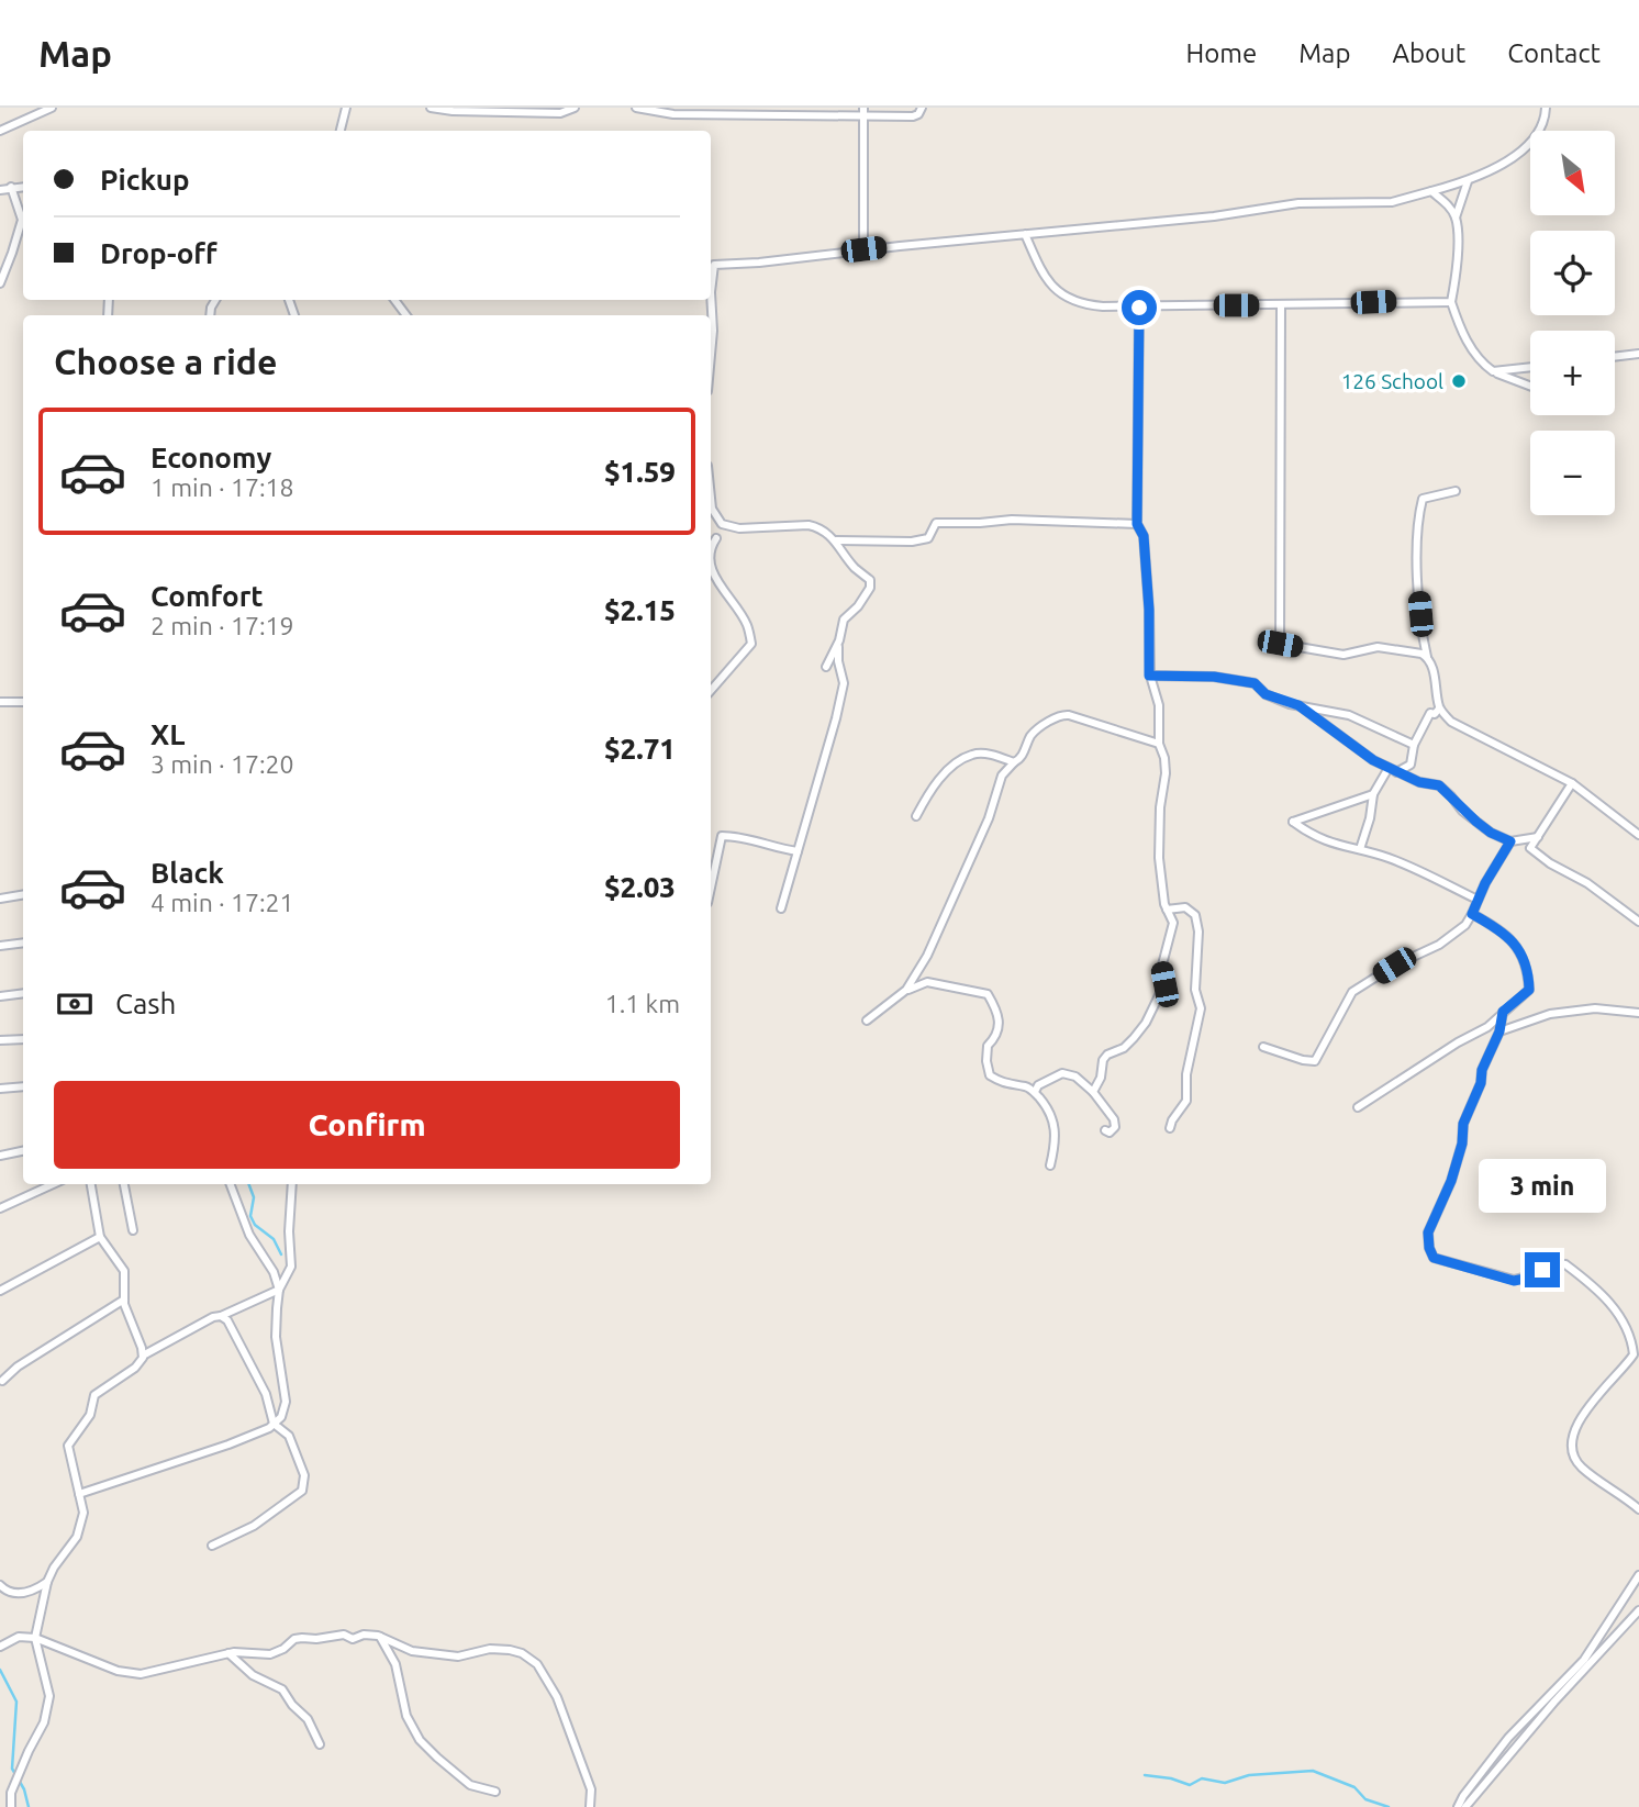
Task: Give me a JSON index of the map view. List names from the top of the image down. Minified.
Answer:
{"places":["126 School"],"north":"bottom right","page":{"header":"Map","nav":["Home","Map","About","Contact"],"map_buttons":["+","−"],"banner":["Pickup","Drop-off"],"heading":"Choose a ride","list":[{"name":"Economy","note":"1 min · 17:18","value":"$1.59"},{"name":"Comfort","note":"2 min · 17:19","value":"$2.15"},{"name":"XL","note":"3 min · 17:20","value":"$2.71"},{"name":"Black","note":"4 min · 17:21","value":"$2.03"}],"pay":["Cash","1.1 km"],"buttons":"Confirm","bubble":"3 min"}}
